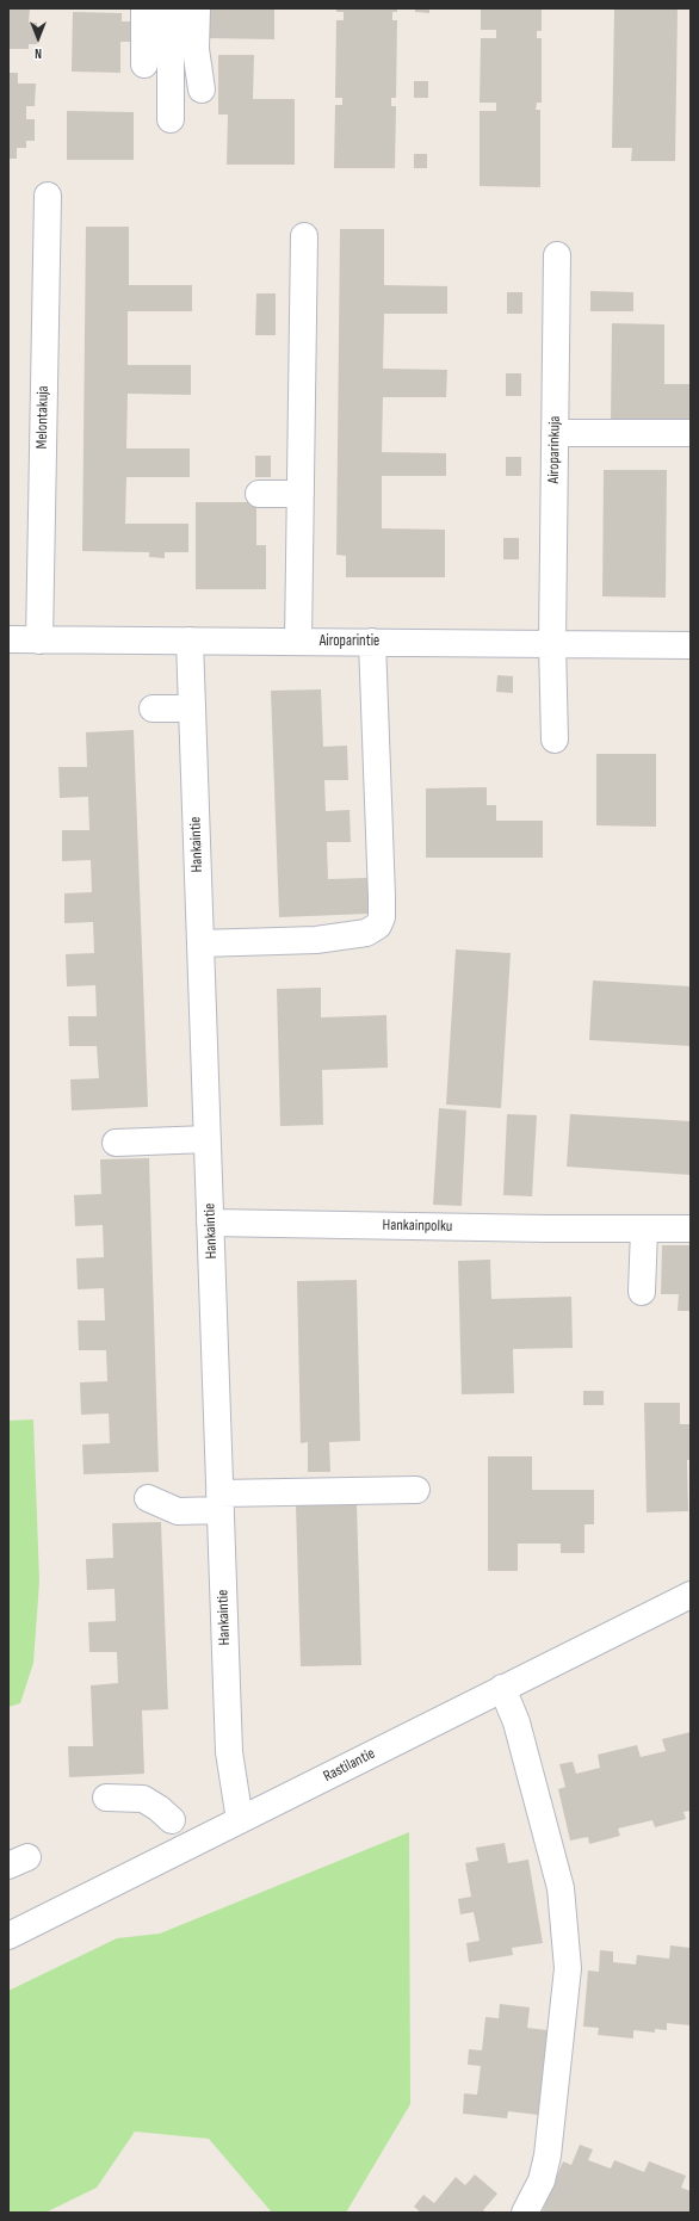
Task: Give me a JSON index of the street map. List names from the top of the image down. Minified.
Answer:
{"streets":{"street":["Melontakuja","Airoparinkuja","Airoparintie","Hankaintie","Hankainpolku","Rastilantie"]},"crossings":[["Melontakuja","Airoparintie"],["Airoparinkuja","Airoparintie"],["Airoparintie","Hankaintie"],["Hankaintie","Hankainpolku"],["Hankaintie","Rastilantie"]],"north":"bottom"}
